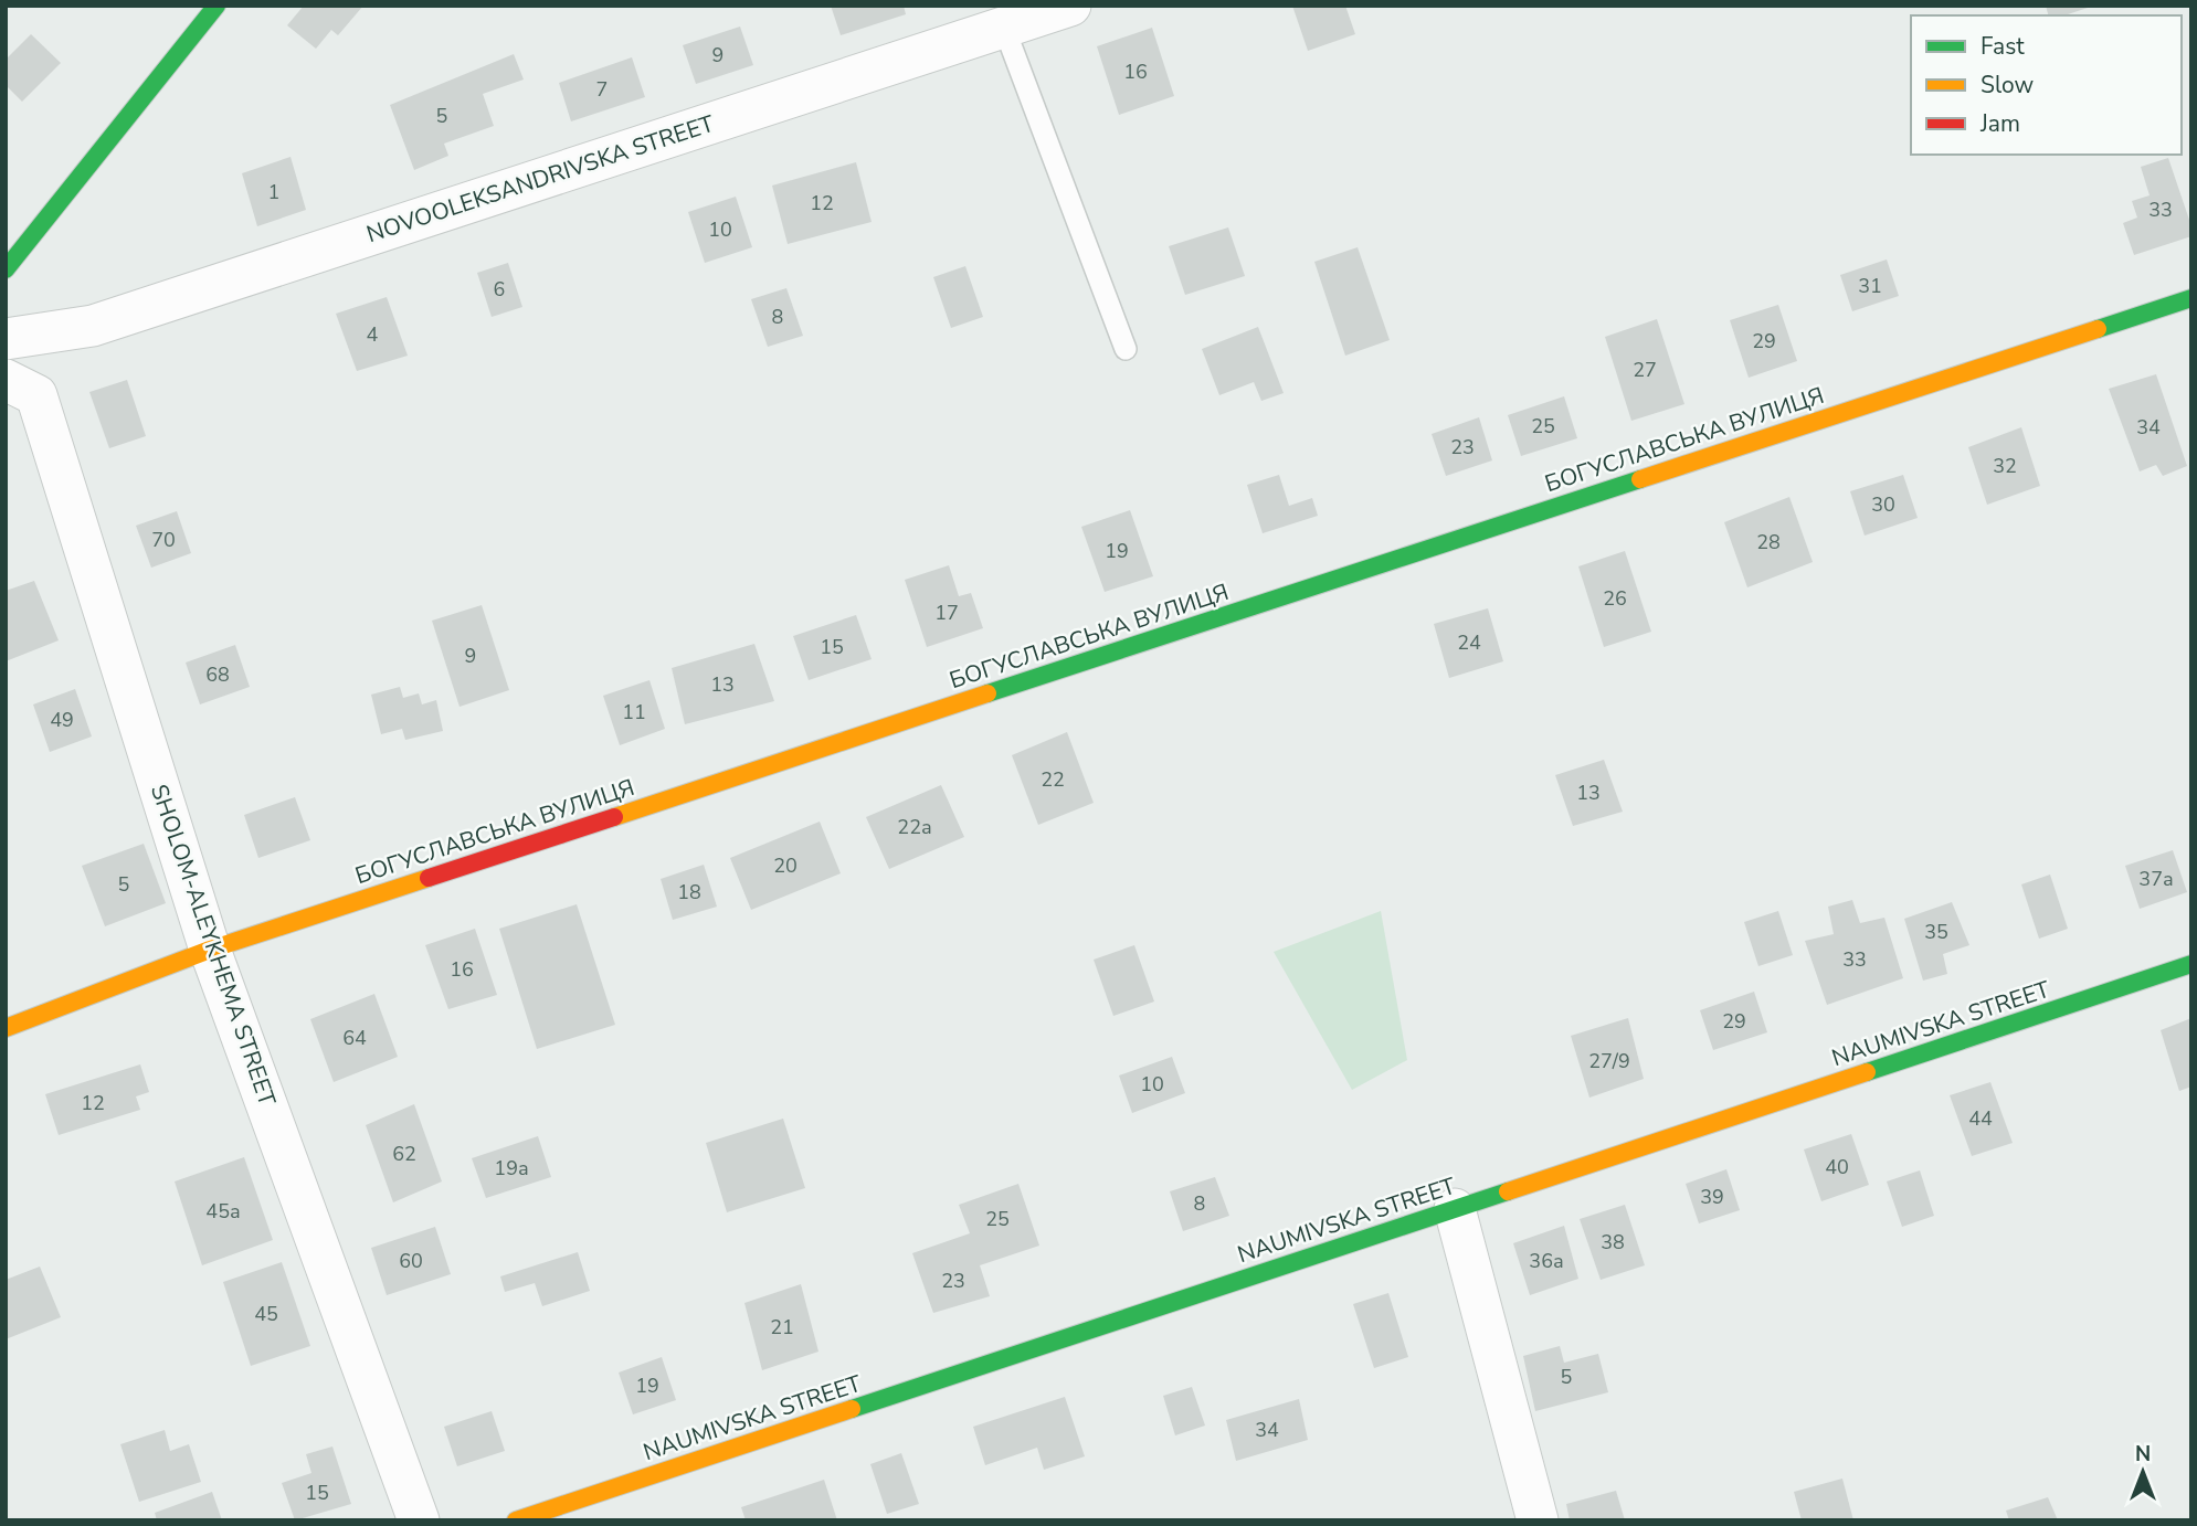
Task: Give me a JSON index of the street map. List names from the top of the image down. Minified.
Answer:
{"streets":{"street":["NOVOOLEKSANDRIVSKA STREET","БОГУСЛАВСЬКА ВУЛИЦЯ","SHOLOM-ALEYKHEMA STREET","NAUMIVSKA STREET"]},"crossings":[["БОГУСЛАВСЬКА ВУЛИЦЯ","SHOLOM-ALEYKHEMA STREET"]],"house_numbers":["9","16","7","5","1","12","33","10","31","6","8","4","29","27","25","34","23","32","30","70","28","19","26","17","24","15","9","68","13","11","49","22","13","22а","20","37а","5","18","35","33","16","29","64","27/9","10","12","44","62","40","19а","39","8","45а","25","38","60","36а","23","45","21","5","19","34","15"],"legend":["Fast","Slow","Jam"],"north":"top"}
